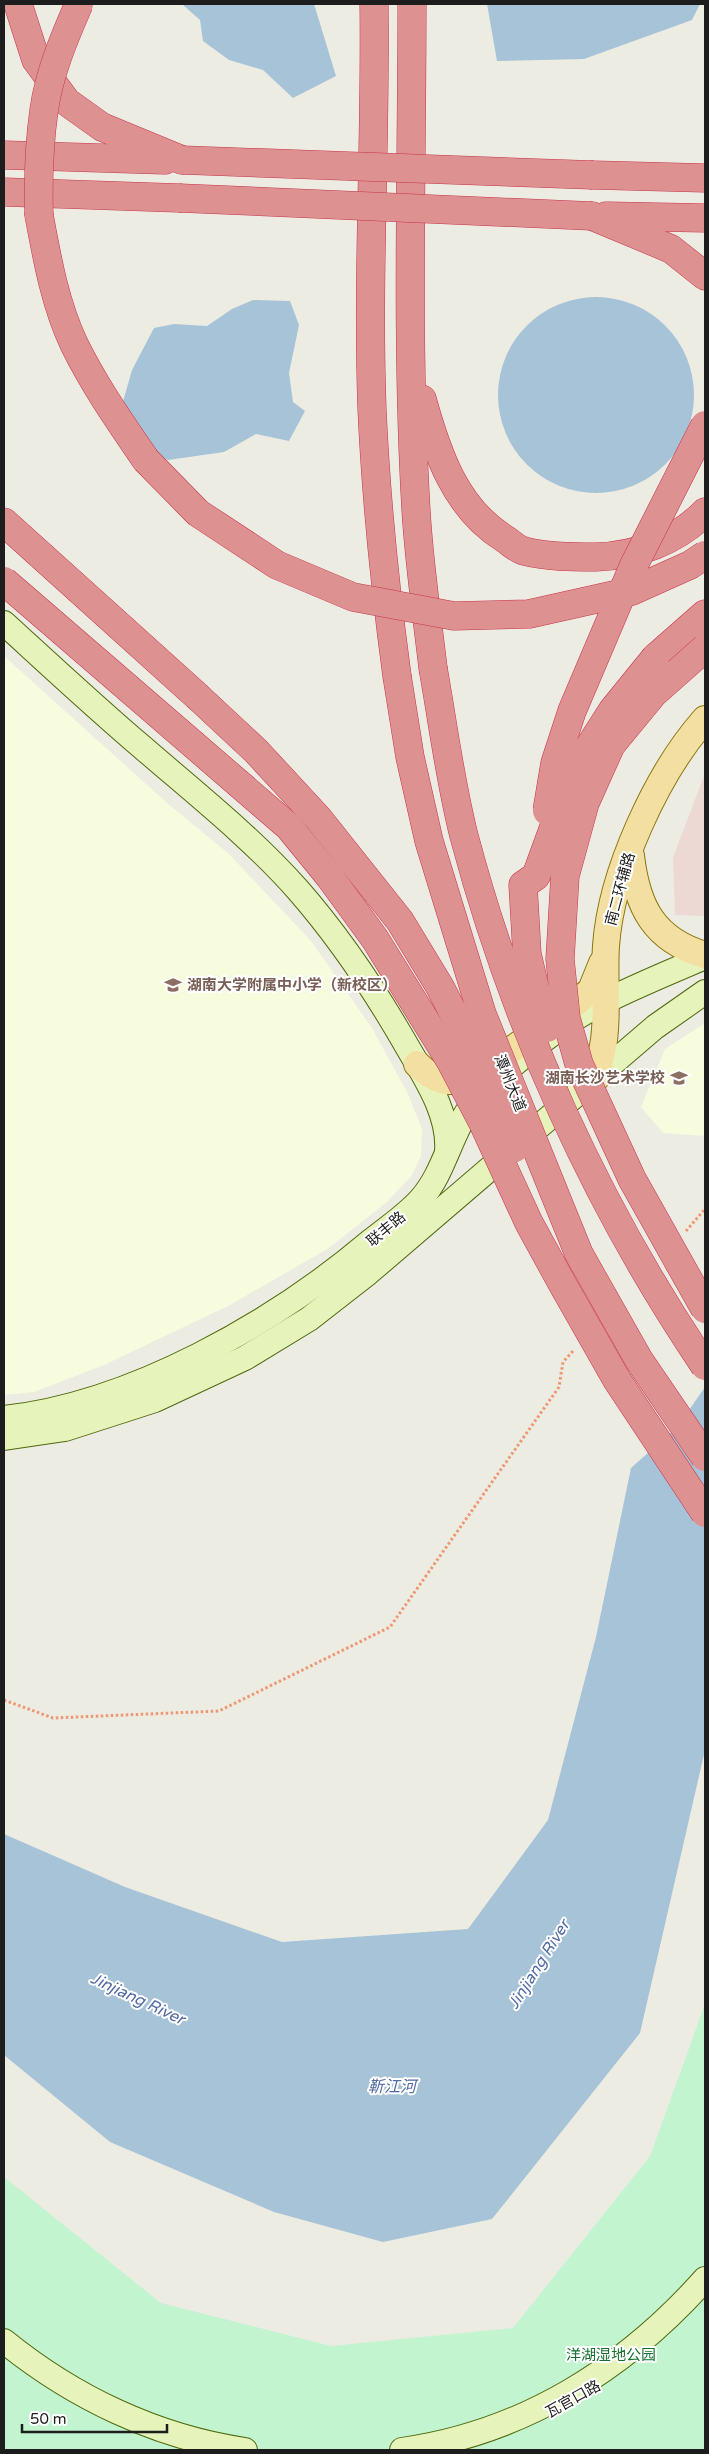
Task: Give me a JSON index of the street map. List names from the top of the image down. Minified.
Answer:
{"streets":{"highway":["潭州大道"],"main road":["南二环辅路","联丰路","瓦官口路"]},"crossings":[["南二环辅路","联丰路"]],"water":["Jinjiang River","靳江河"],"parks":["洋湖湿地公园"],"places":{"school or university":["湖南大学附属中小学（新校区）","湖南长沙艺术学校"]},"scale_bar":"50 m"}
